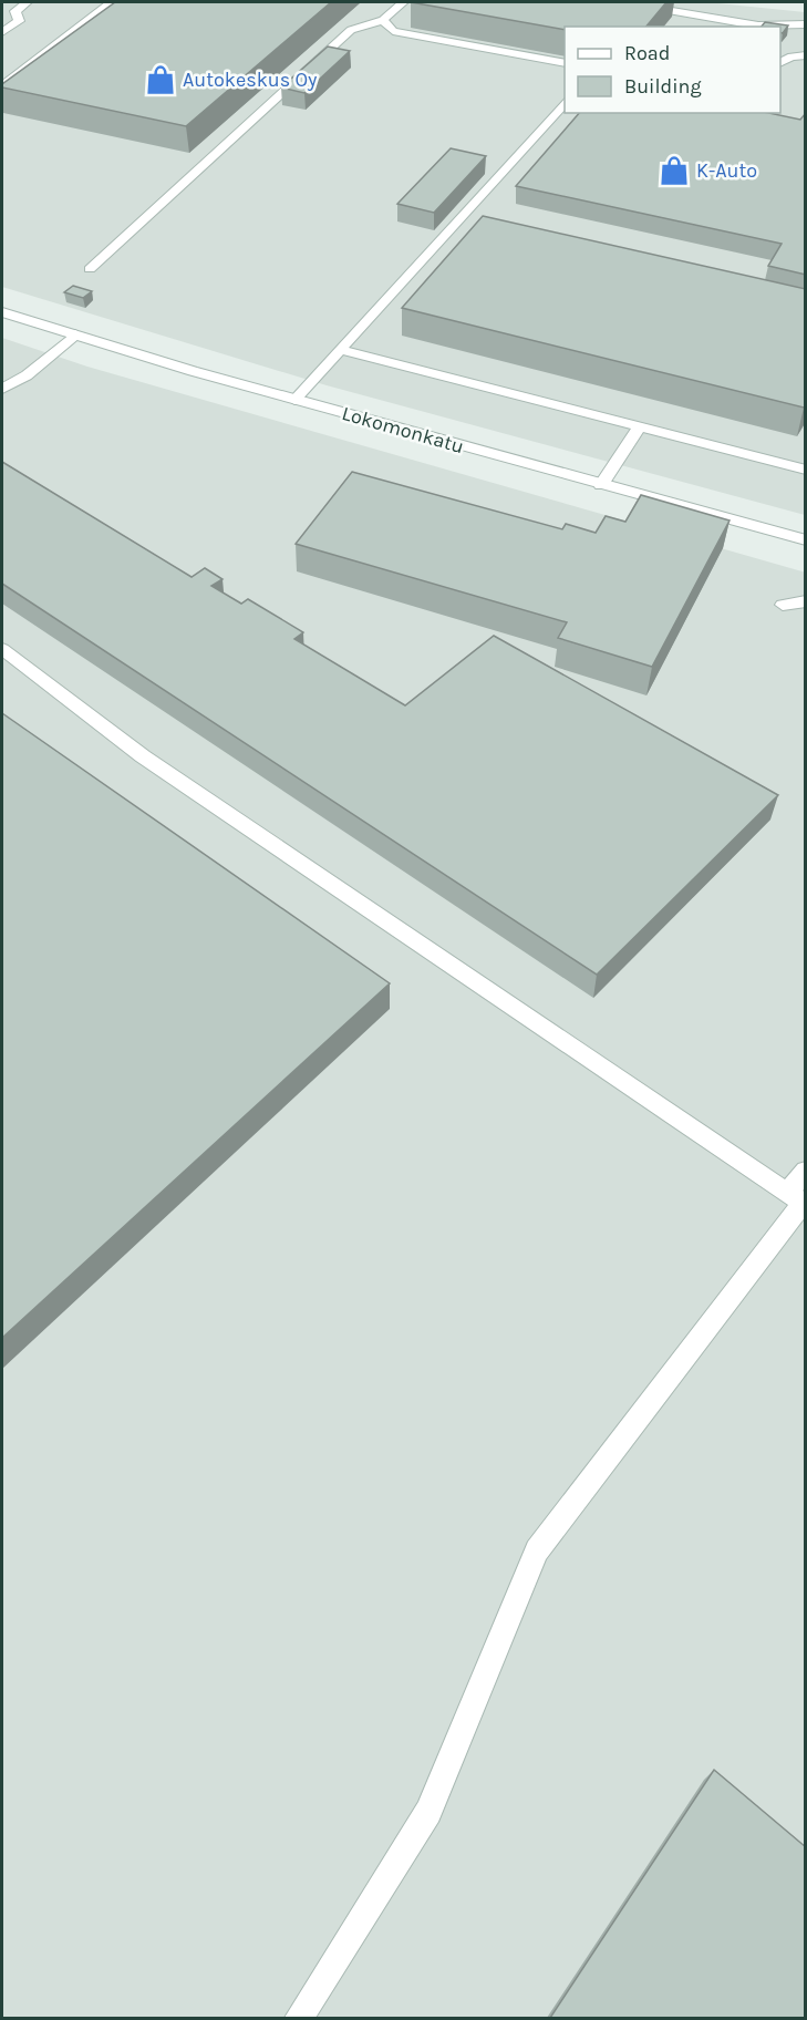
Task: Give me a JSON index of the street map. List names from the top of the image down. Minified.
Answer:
{"streets":{"street":["Lokomonkatu"]},"places":{"shop":["Autokeskus Oy","K-Auto"]},"legend":["Road","Building"]}
